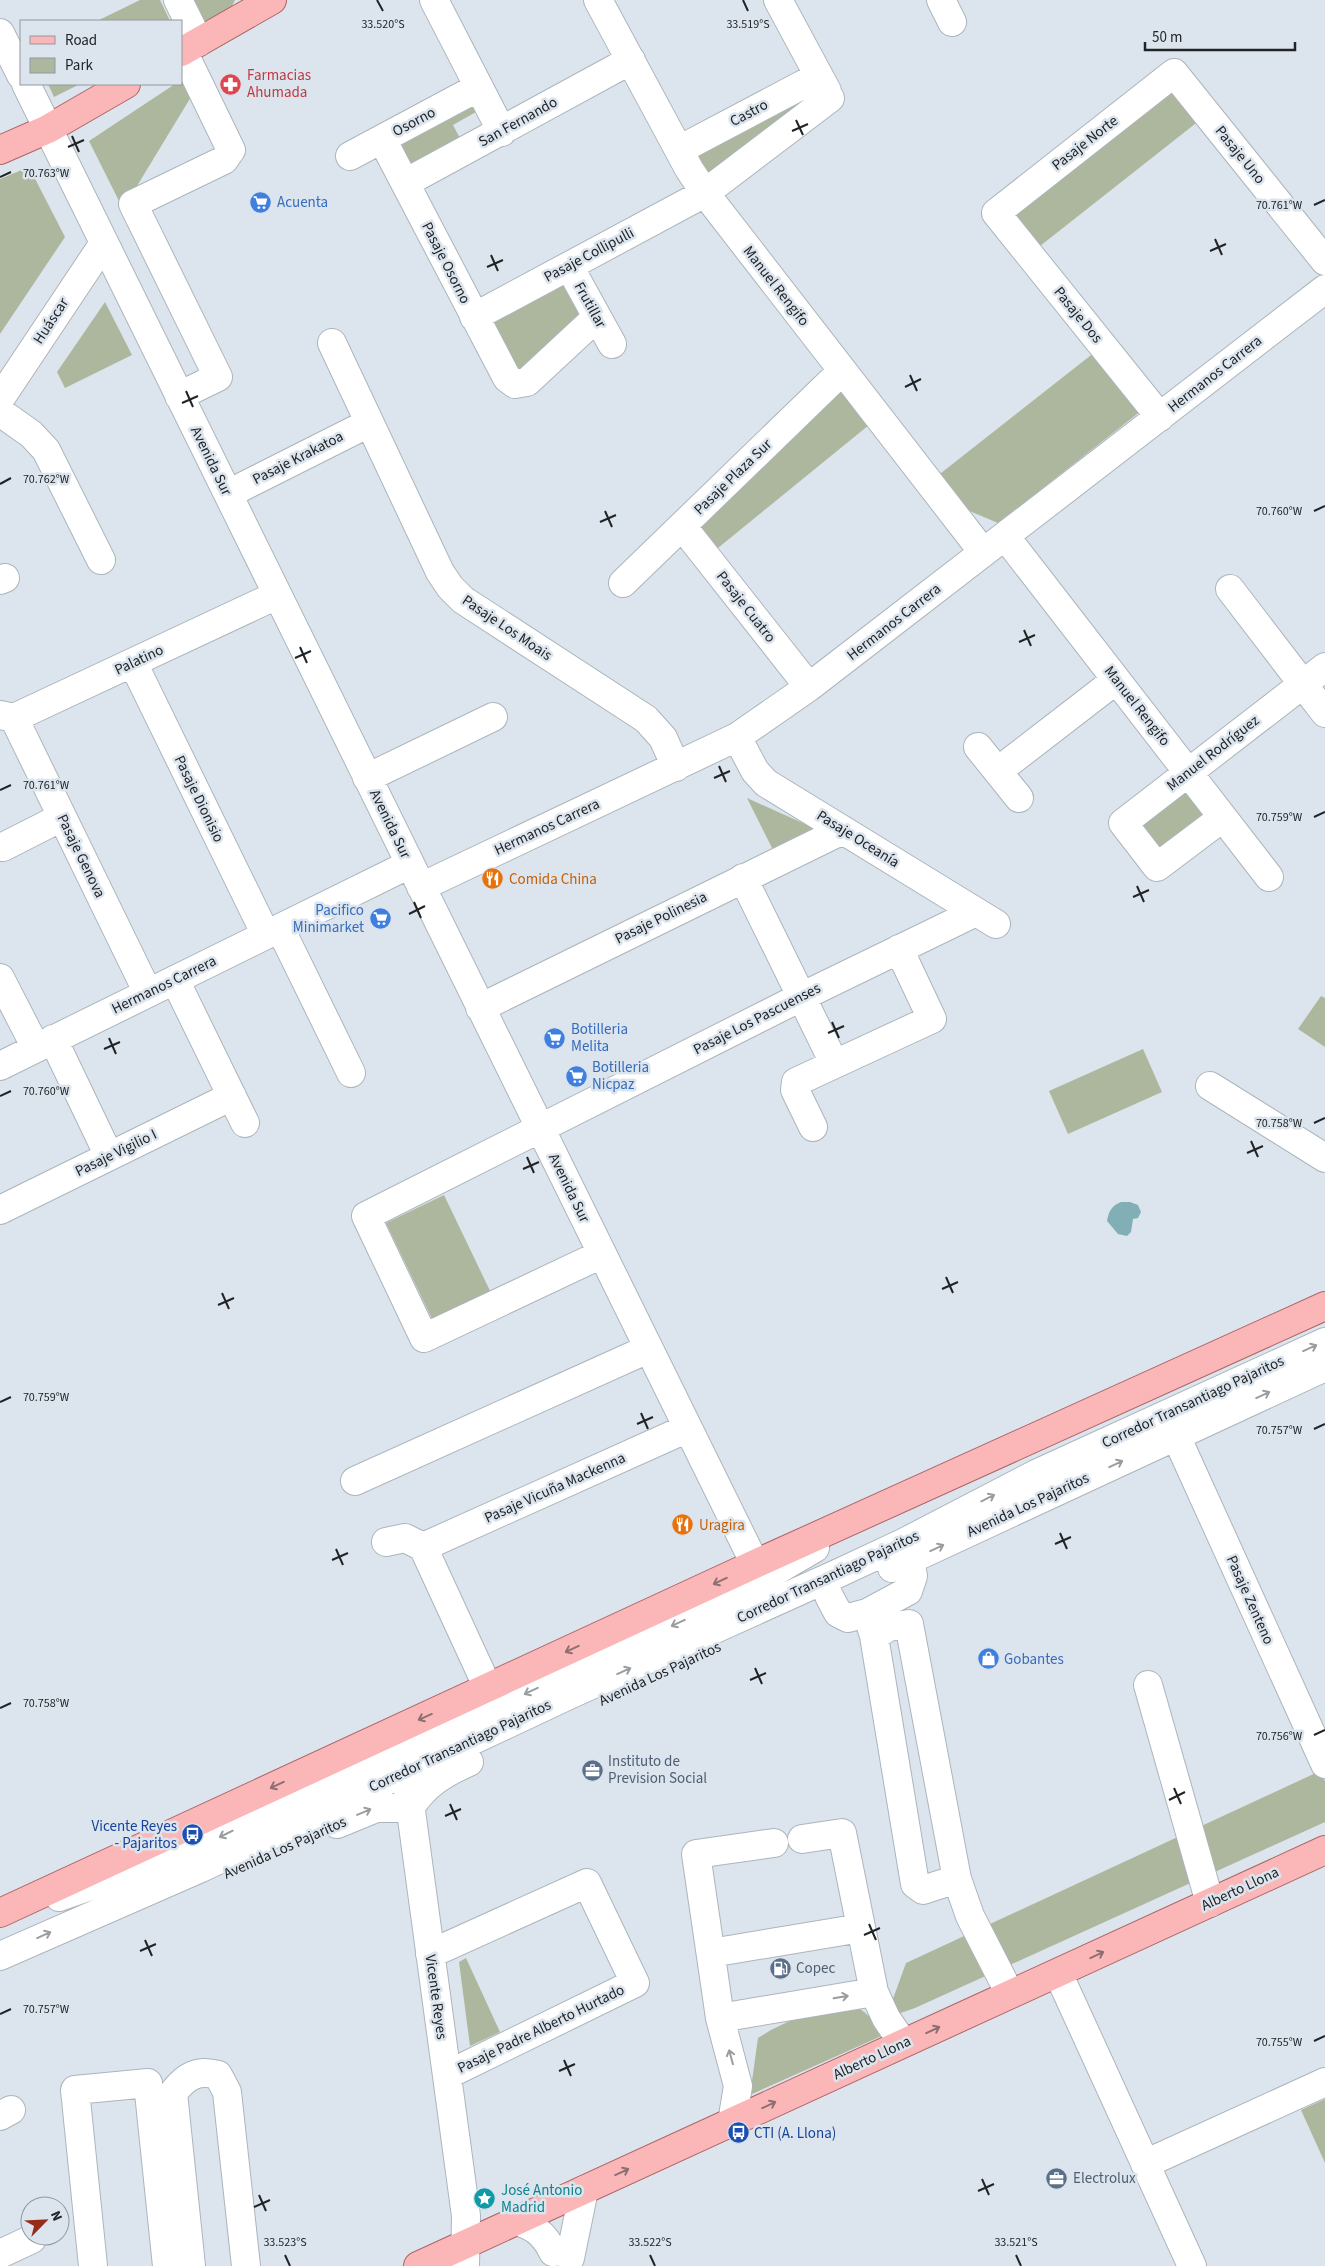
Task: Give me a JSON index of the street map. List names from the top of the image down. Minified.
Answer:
{"streets":{"main road":["Alberto Llona"],"street":["Castro","Osorno","San Fernando","Pasaje Norte","Pasaje Uno","Pasaje Collipulli","Pasaje Osorno","Manuel Rengifo","Frutillar","Pasaje Dos","Huáscar","Hermanos Carrera","Pasaje Krakatoa","Avenida Sur","Pasaje Plaza Sur","Pasaje Cuatro","Pasaje Los Moais","Palatino","Manuel Rodríguez","Pasaje Dionisio","Pasaje Oceanía","Pasaje Genova","Pasaje Polinesia","Pasaje Los Pascuenses","Pasaje Vigilio I","Corredor Transantiago Pajaritos","Pasaje Vicuña Mackenna","Avenida Los Pajaritos","Pasaje Zenteno","Vicente Reyes","Pasaje Padre Alberto Hurtado"]},"crossings":[["Castro","Pasaje Collipulli"],["Castro","Manuel Rengifo"],["Osorno","Pasaje Osorno"],["San Fernando","Pasaje Osorno"],["San Fernando","Manuel Rengifo"],["Pasaje Norte","Pasaje Uno"],["Pasaje Norte","Pasaje Dos"],["Pasaje Collipulli","Pasaje Osorno"],["Pasaje Collipulli","Manuel Rengifo"],["Pasaje Collipulli","Frutillar"],["Pasaje Osorno","Frutillar"],["Manuel Rengifo","Hermanos Carrera"],["Manuel Rengifo","Pasaje Plaza Sur"],["Manuel Rengifo","Manuel Rodríguez"],["Pasaje Dos","Hermanos Carrera"],["Huáscar","Avenida Sur"],["Hermanos Carrera","Avenida Sur"],["Hermanos Carrera","Pasaje Cuatro"],["Hermanos Carrera","Pasaje Los Moais"],["Hermanos Carrera","Pasaje Dionisio"],["Hermanos Carrera","Pasaje Oceanía"],["Hermanos Carrera","Pasaje Genova"],["Pasaje Krakatoa","Avenida Sur"],["Pasaje Krakatoa","Pasaje Los Moais"],["Avenida Sur","Palatino"],["Avenida Sur","Pasaje Polinesia"],["Avenida Sur","Pasaje Los Pascuenses"],["Avenida Sur","Pasaje Vicuña Mackenna"],["Pasaje Plaza Sur","Pasaje Cuatro"],["Palatino","Pasaje Dionisio"],["Palatino","Pasaje Genova"],["Pasaje Oceanía","Pasaje Polinesia"],["Pasaje Oceanía","Pasaje Los Pascuenses"],["Corredor Transantiago Pajaritos","Vicente Reyes"],["Avenida Los Pajaritos","Pasaje Zenteno"],["Avenida Los Pajaritos","Vicente Reyes"],["Alberto Llona","Vicente Reyes"],["Vicente Reyes","Pasaje Padre Alberto Hurtado"]],"one_way":["Avenida Los Pajaritos","Alberto Llona"],"places":{"pharmacy":["Farmacias Ahumada"],"supermarket":["Acuenta","Pacifico Minimarket","Botilleria Melita","Botilleria Nicpaz"],"restaurant":["Comida China","Uragira"],"shop":["Gobantes"],"office":["Instituto de Prevision Social","Electrolux"],"bus stop":["Vicente Reyes - Pajaritos","CTI (A. Llona)"],"fuel station":["Copec"],"place":["José Antonio Madrid"]},"legend":["Road","Park"],"scale_bar":"50 m","north":"top right","coordinates":["33.520°S","33.519°S","70.763°W","70.761°W","70.762°W","70.760°W","70.759°W","70.758°W","70.757°W","70.756°W","70.755°W","33.523°S","33.522°S","33.521°S"]}
